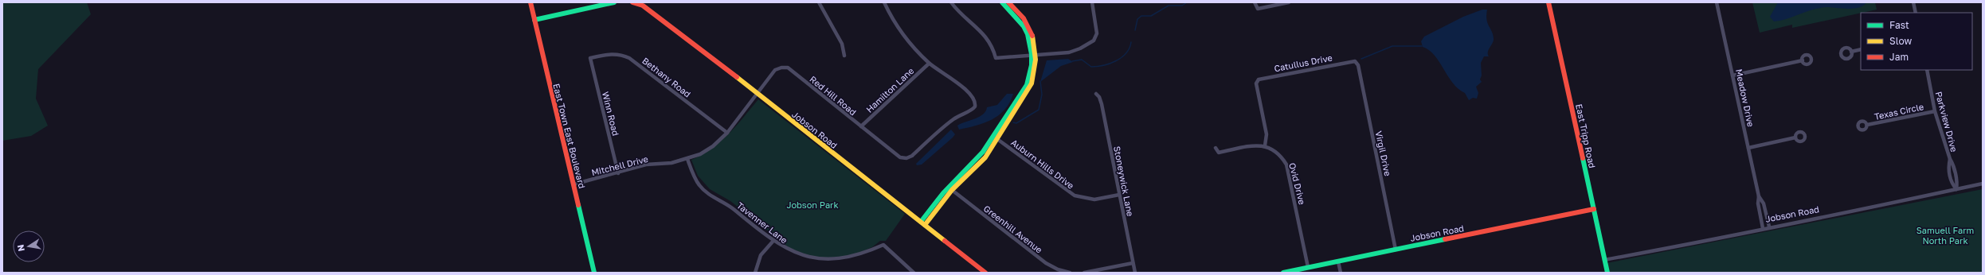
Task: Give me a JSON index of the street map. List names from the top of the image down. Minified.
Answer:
{"streets":{"street":["Catullus Drive","Bethany Road","Hamilton Lane","Red Hill Road","Meadow Drive","Texas Circle","Winn Road","Parkview Drive","Jobson Road","East Town East Boulevard","East Tripp Road","Virgil Drive","Auburn Hills Drive","Mitchell Drive","Stoneywick Lane","Ovid Drive","Tavenner Lane","Greenhill Avenue"]},"crossings":[["Catullus Drive","Virgil Drive"],["Catullus Drive","Ovid Drive"],["Bethany Road","Winn Road"],["Bethany Road","Mitchell Drive"],["Hamilton Lane","Red Hill Road"],["Red Hill Road","Jobson Road"],["Red Hill Road","Mitchell Drive"],["Meadow Drive","Jobson Road"],["Texas Circle","Parkview Drive"],["Winn Road","Mitchell Drive"],["Parkview Drive","Jobson Road"],["Jobson Road","East Tripp Road"],["Jobson Road","Virgil Drive"],["Jobson Road","Mitchell Drive"],["Jobson Road","Ovid Drive"],["East Town East Boulevard","Mitchell Drive"],["Auburn Hills Drive","Stoneywick Lane"],["Mitchell Drive","Tavenner Lane"]],"parks":["Jobson Park","Samuell Farm North Park"],"legend":["Fast","Slow","Jam"],"north":"left"}
